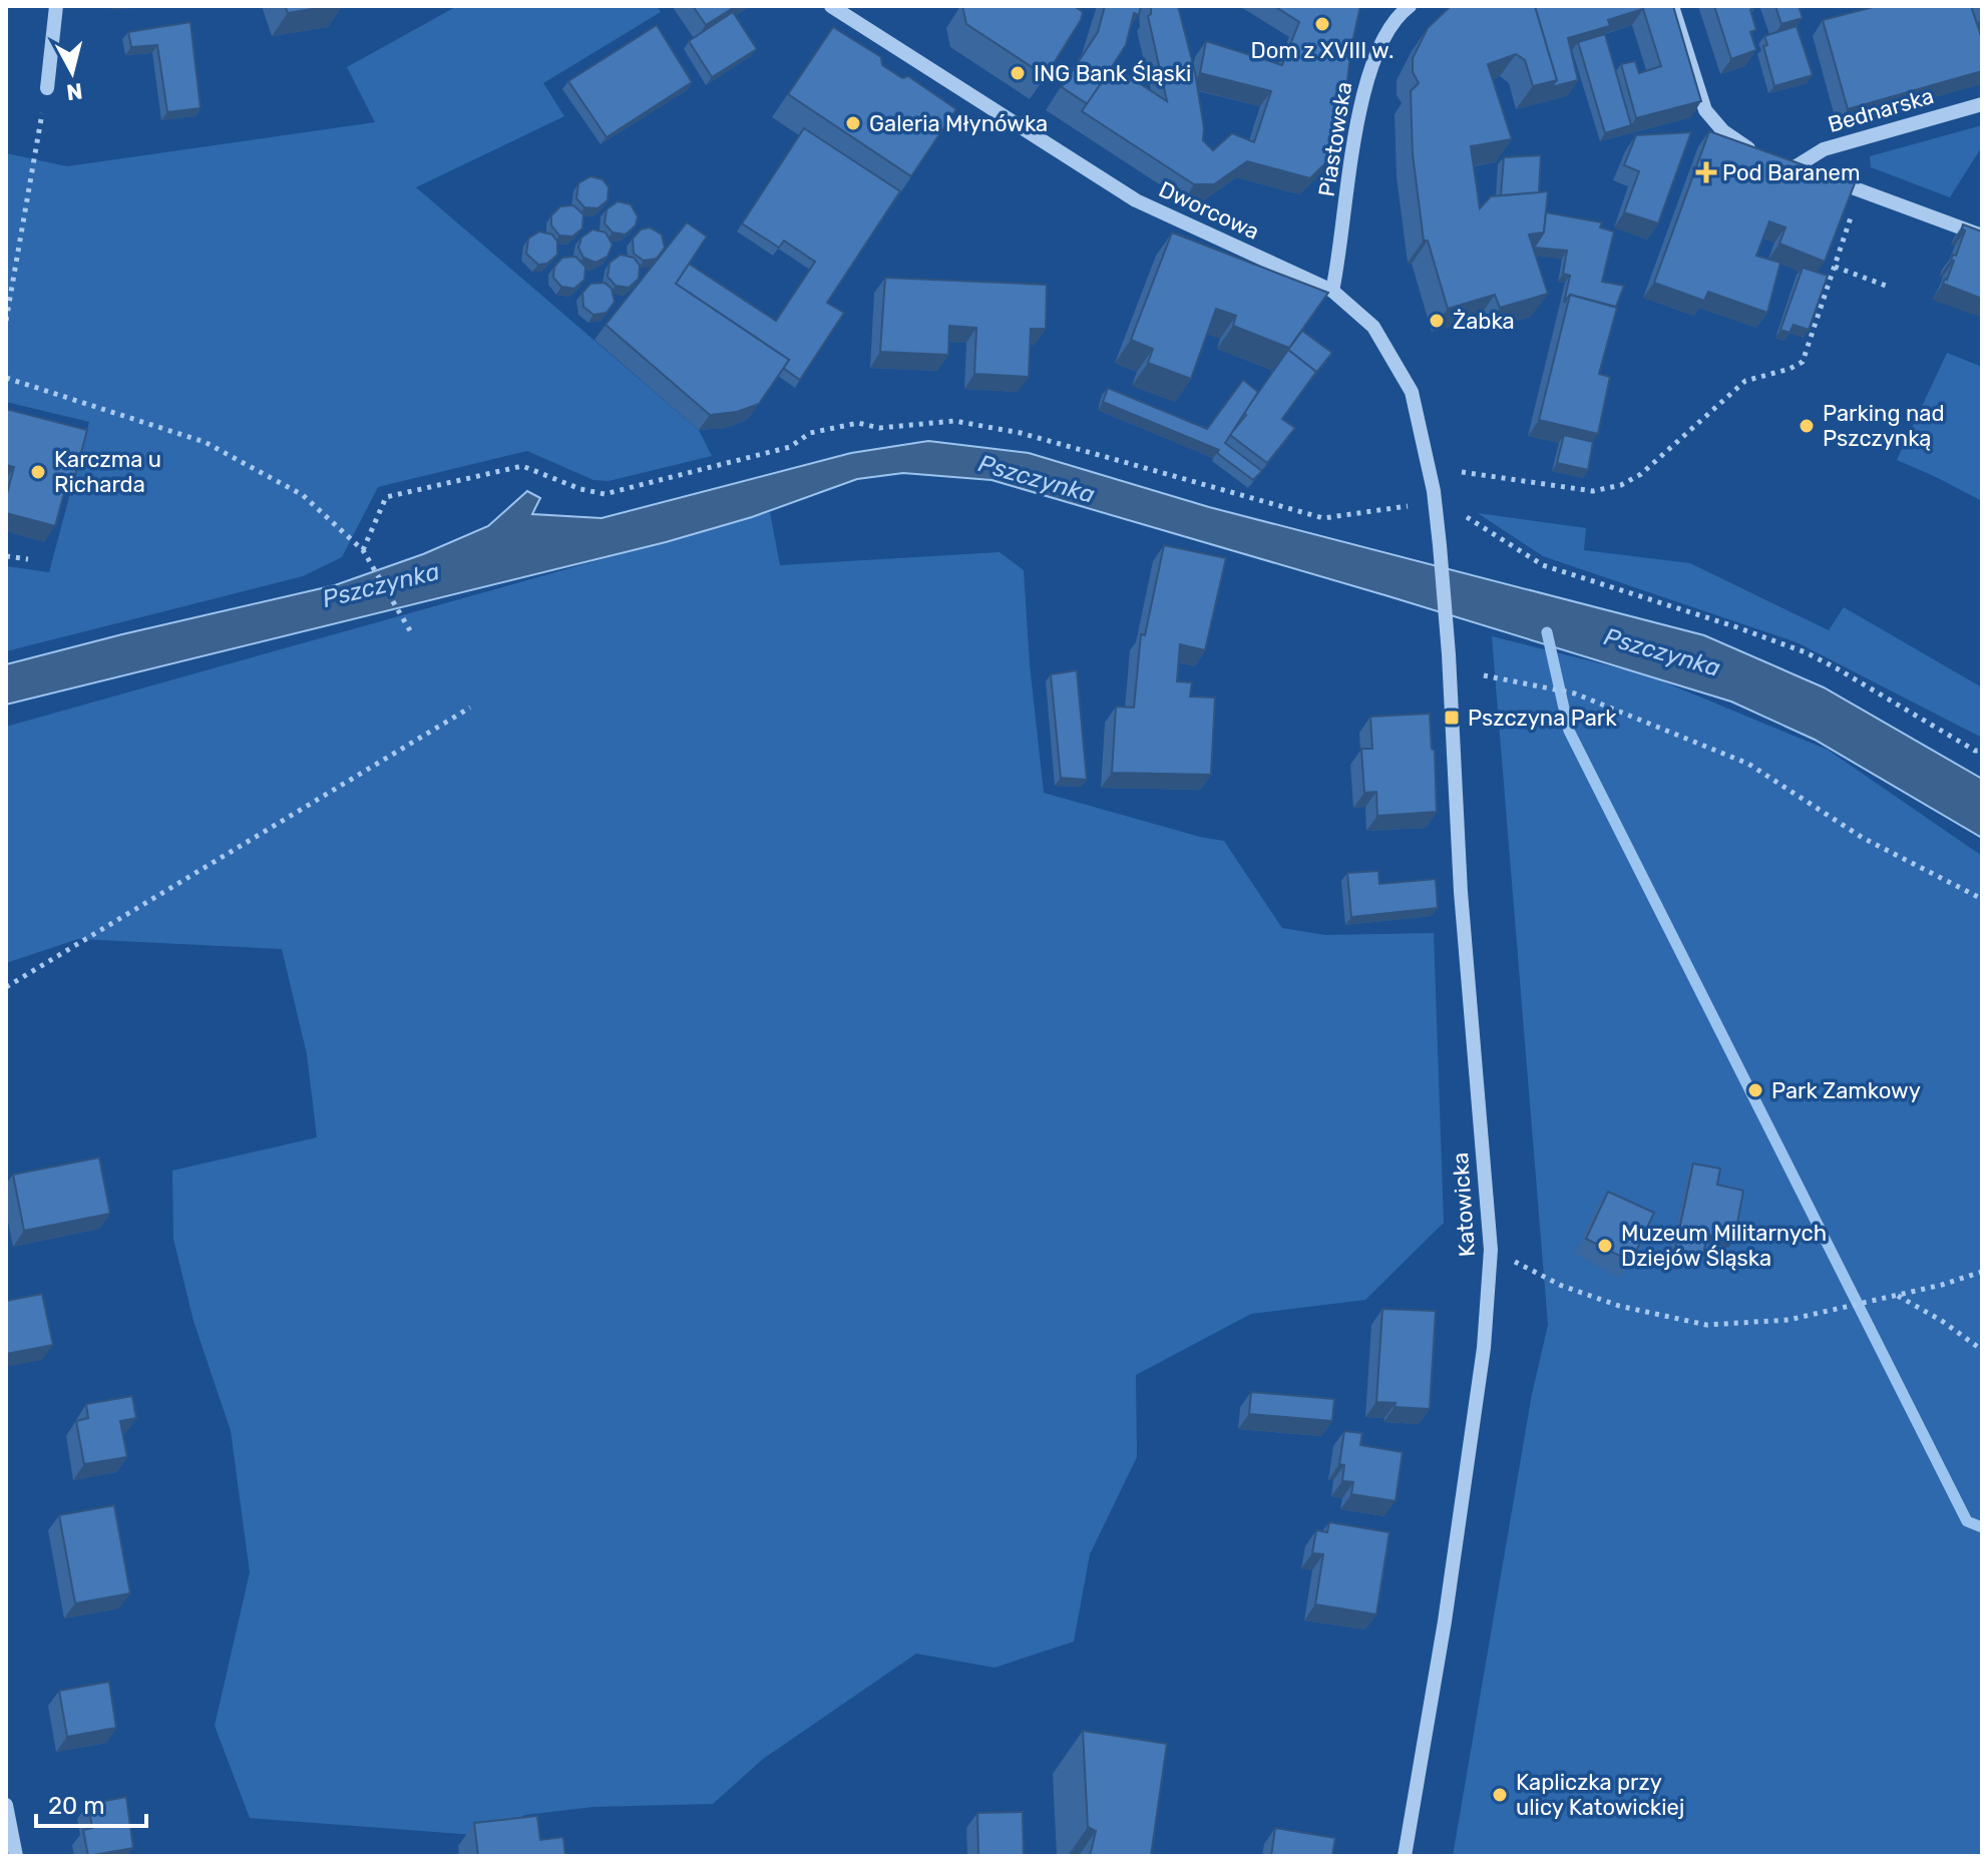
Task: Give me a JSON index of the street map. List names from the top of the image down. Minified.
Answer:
{"streets":{"street":["Bednarska","Piastowska","Dworcowa","Katowicka"]},"crossings":[["Piastowska","Dworcowa"],["Dworcowa","Katowicka"]],"water":["Pszczynka"],"places":{"other":["Dom z XVIII w.","ING Bank Śląski","Galeria Młynówka","Żabka","Parking nad Pszczynką","Karczma u Richarda","Park Zamkowy","Muzeum Militarnych Dziejów Śląska","Kapliczka przy ulicy Katowickiej"],"health":["Pod Baranem"],"transit":["Pszczyna Park"]},"scale_bar":"20 m","north":"bottom"}
